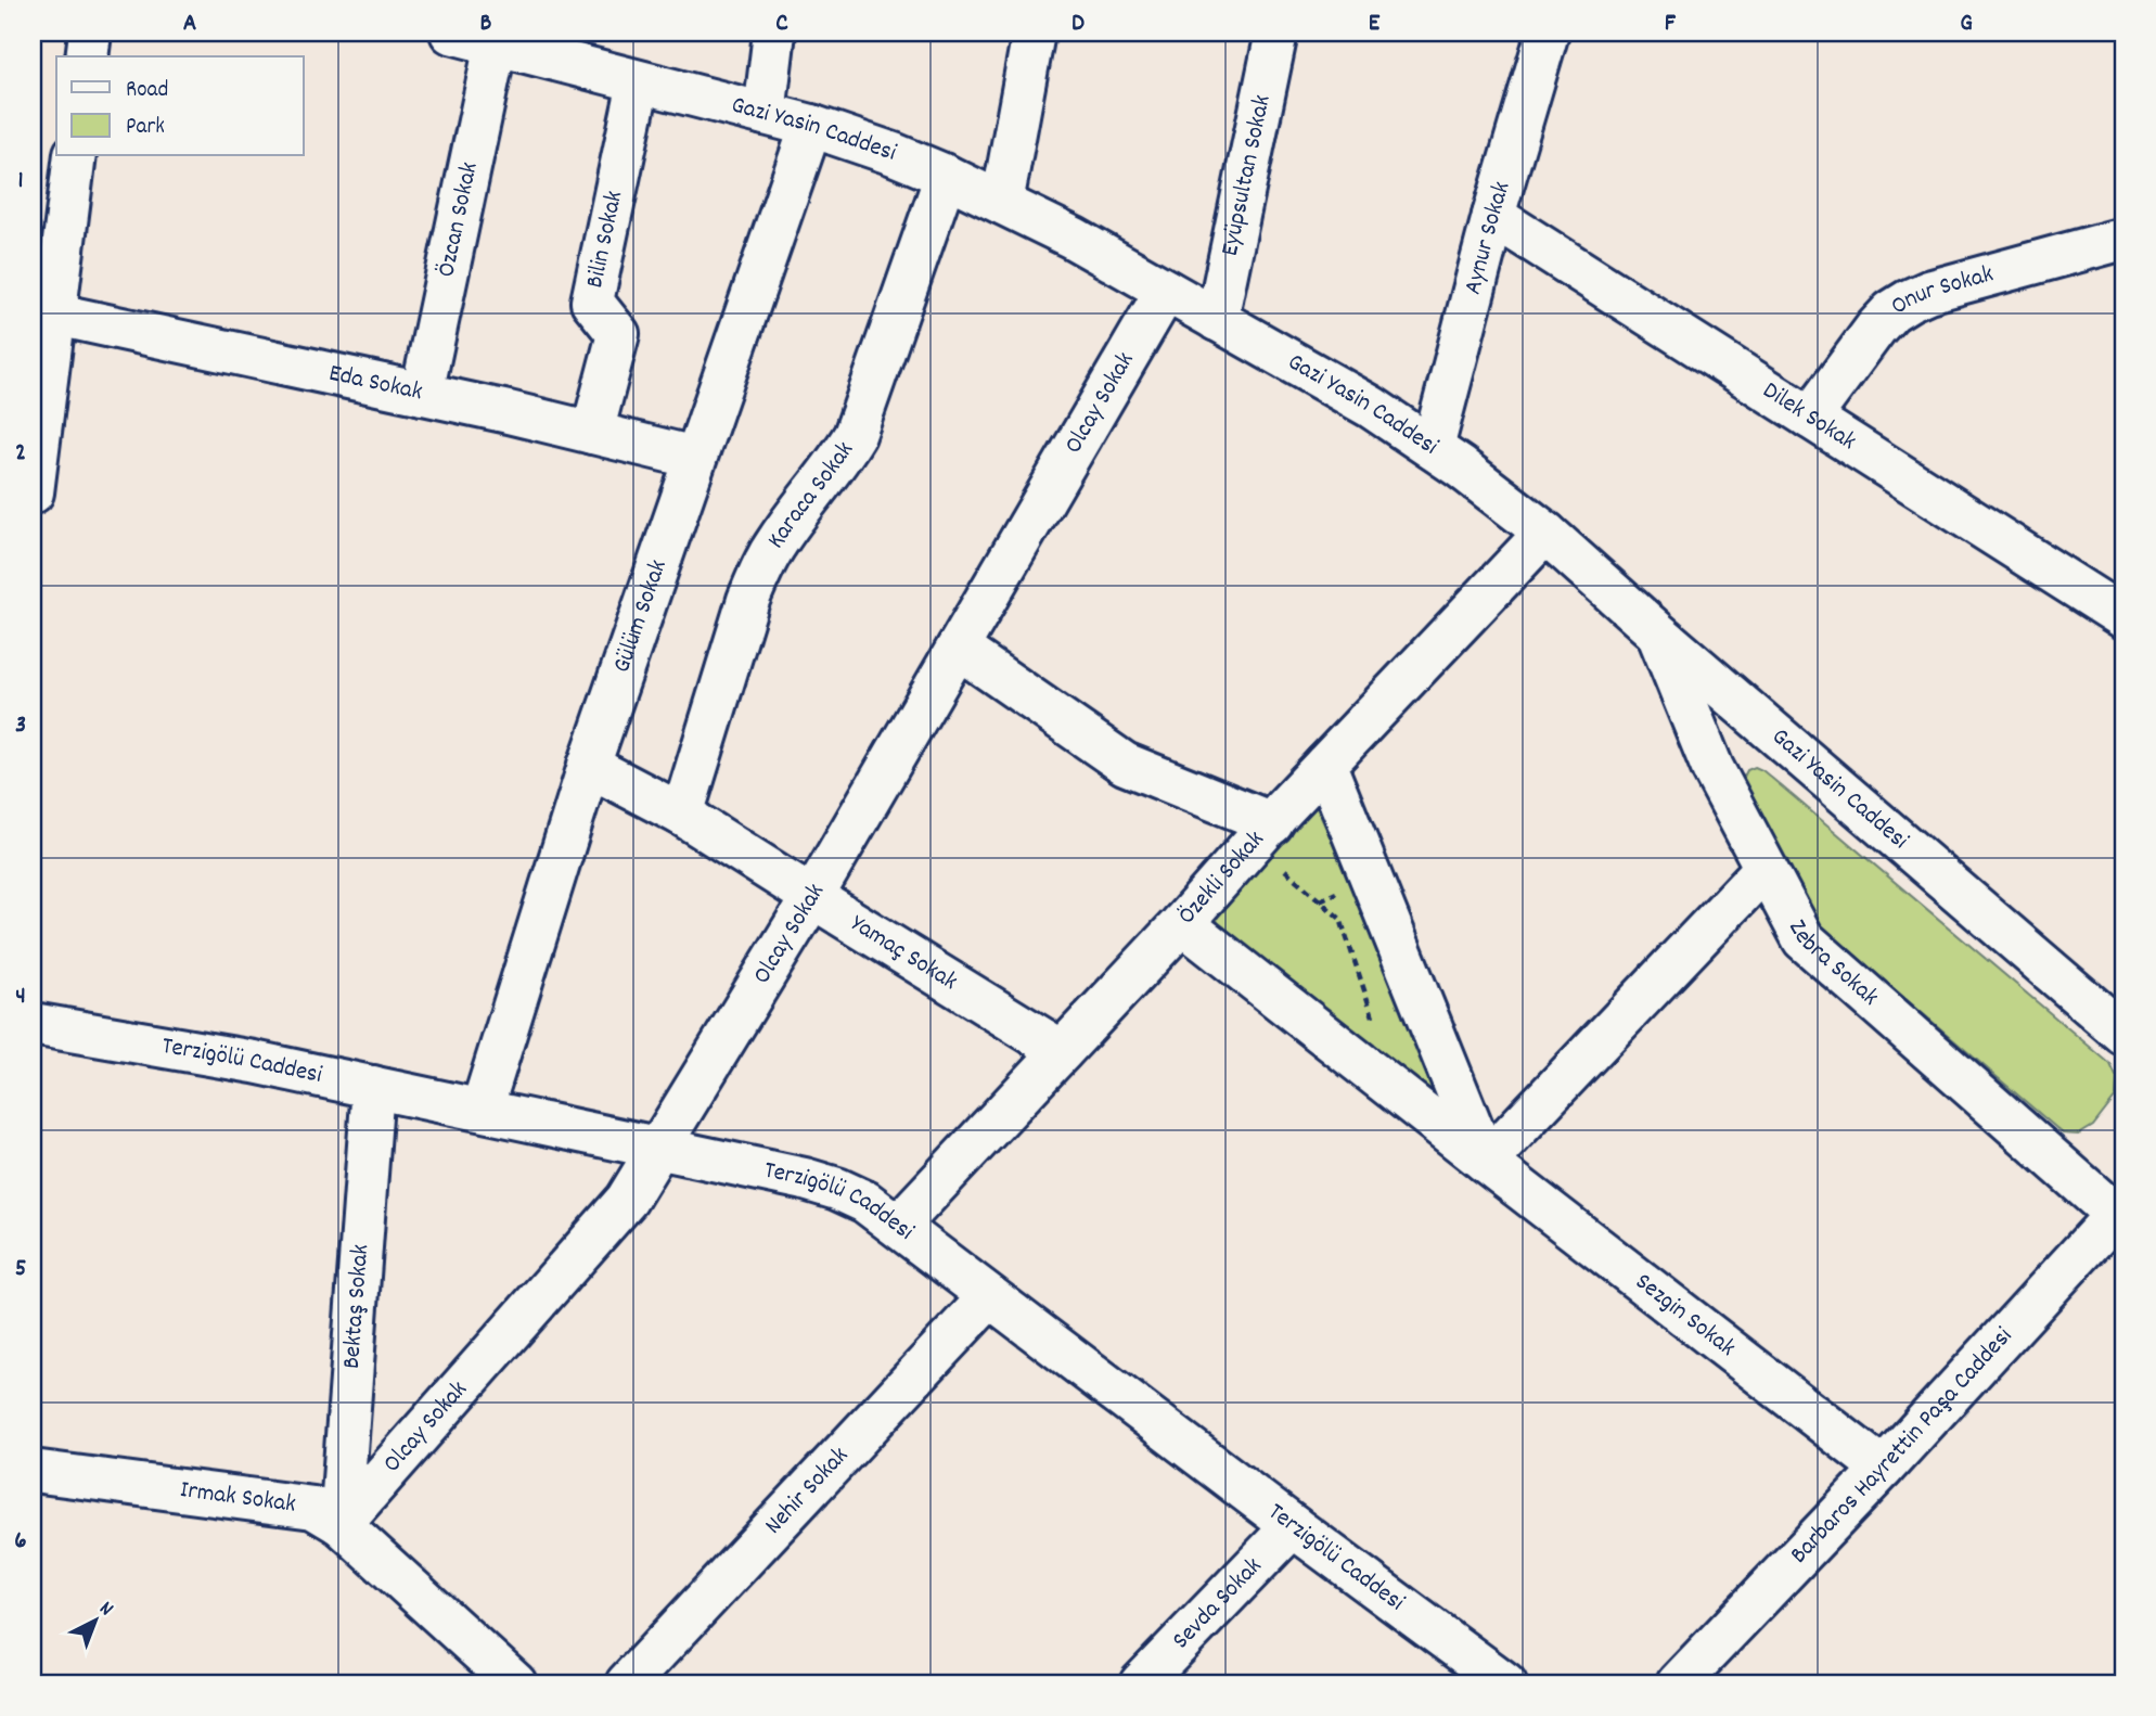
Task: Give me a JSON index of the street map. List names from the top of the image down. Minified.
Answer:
{"streets":{"street":["Gazi Yasin Caddesi","Eyüpsultan Sokak","Özcan Sokak","Bilin Sokak","Aynur Sokak","Onur Sokak","Eda Sokak","Olcay Sokak","Dilek Sokak","Karaca Sokak","Gülüm Sokak","Özekli Sokak","Yamaç Sokak","Zebra Sokak","Terzigölü Caddesi","Bektaş Sokak","Sezgin Sokak","Barbaros Hayrettin Paşa Caddesi","Nehir Sokak","Irmak Sokak","Sevda Sokak"]},"crossings":[["Gazi Yasin Caddesi","Eyüpsultan Sokak"],["Gazi Yasin Caddesi","Özcan Sokak"],["Gazi Yasin Caddesi","Bilin Sokak"],["Gazi Yasin Caddesi","Aynur Sokak"],["Gazi Yasin Caddesi","Olcay Sokak"],["Gazi Yasin Caddesi","Karaca Sokak"],["Gazi Yasin Caddesi","Gülüm Sokak"],["Gazi Yasin Caddesi","Özekli Sokak"],["Gazi Yasin Caddesi","Zebra Sokak"],["Özcan Sokak","Eda Sokak"],["Bilin Sokak","Eda Sokak"],["Aynur Sokak","Dilek Sokak"],["Onur Sokak","Dilek Sokak"],["Eda Sokak","Gülüm Sokak"],["Olcay Sokak","Yamaç Sokak"],["Olcay Sokak","Terzigölü Caddesi"],["Olcay Sokak","Bektaş Sokak"],["Olcay Sokak","Irmak Sokak"],["Karaca Sokak","Yamaç Sokak"],["Gülüm Sokak","Yamaç Sokak"],["Gülüm Sokak","Terzigölü Caddesi"],["Özekli Sokak","Yamaç Sokak"],["Özekli Sokak","Terzigölü Caddesi"],["Özekli Sokak","Sezgin Sokak"],["Zebra Sokak","Barbaros Hayrettin Paşa Caddesi"],["Terzigölü Caddesi","Bektaş Sokak"],["Terzigölü Caddesi","Nehir Sokak"],["Terzigölü Caddesi","Sevda Sokak"],["Bektaş Sokak","Irmak Sokak"],["Sezgin Sokak","Barbaros Hayrettin Paşa Caddesi"]],"legend":["Road","Park"],"north":"top right","grid":{"columns":["A","B","C","D","E","F","G"],"rows":["1","2","3","4","5","6"]}}
